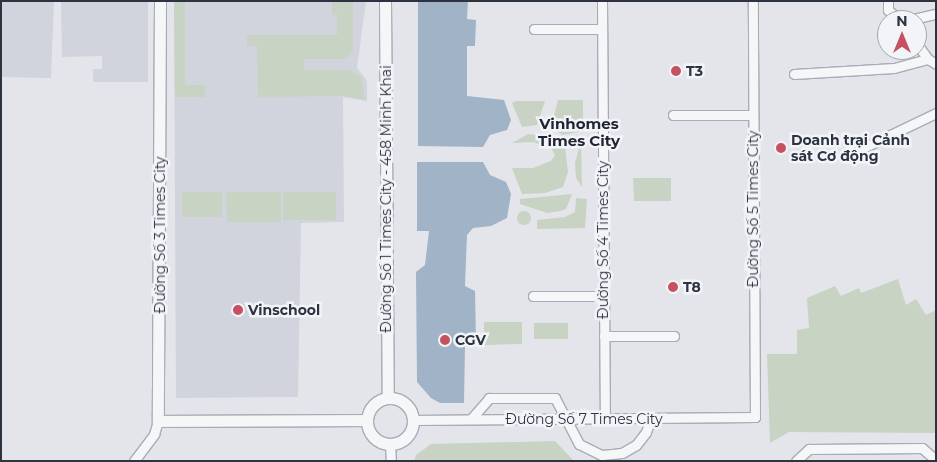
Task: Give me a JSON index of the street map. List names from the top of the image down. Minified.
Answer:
{"streets":{"street":["Đường Số 1 Times City - 458 Minh Khai","Đường Số 5 Times City","Đường Số 3 Times City","Đường Số 4 Times City","Đường Số 7 Times City"]},"crossings":[["Đường Số 1 Times City - 458 Minh Khai","Đường Số 7 Times City"],["Đường Số 5 Times City","Đường Số 7 Times City"],["Đường Số 4 Times City","Đường Số 7 Times City"]],"districts":["Vinhomes Times City"],"places":["T3","Doanh trại Cảnh sát Cơ động","T8","Vinschool","CGV"],"north":"top"}
